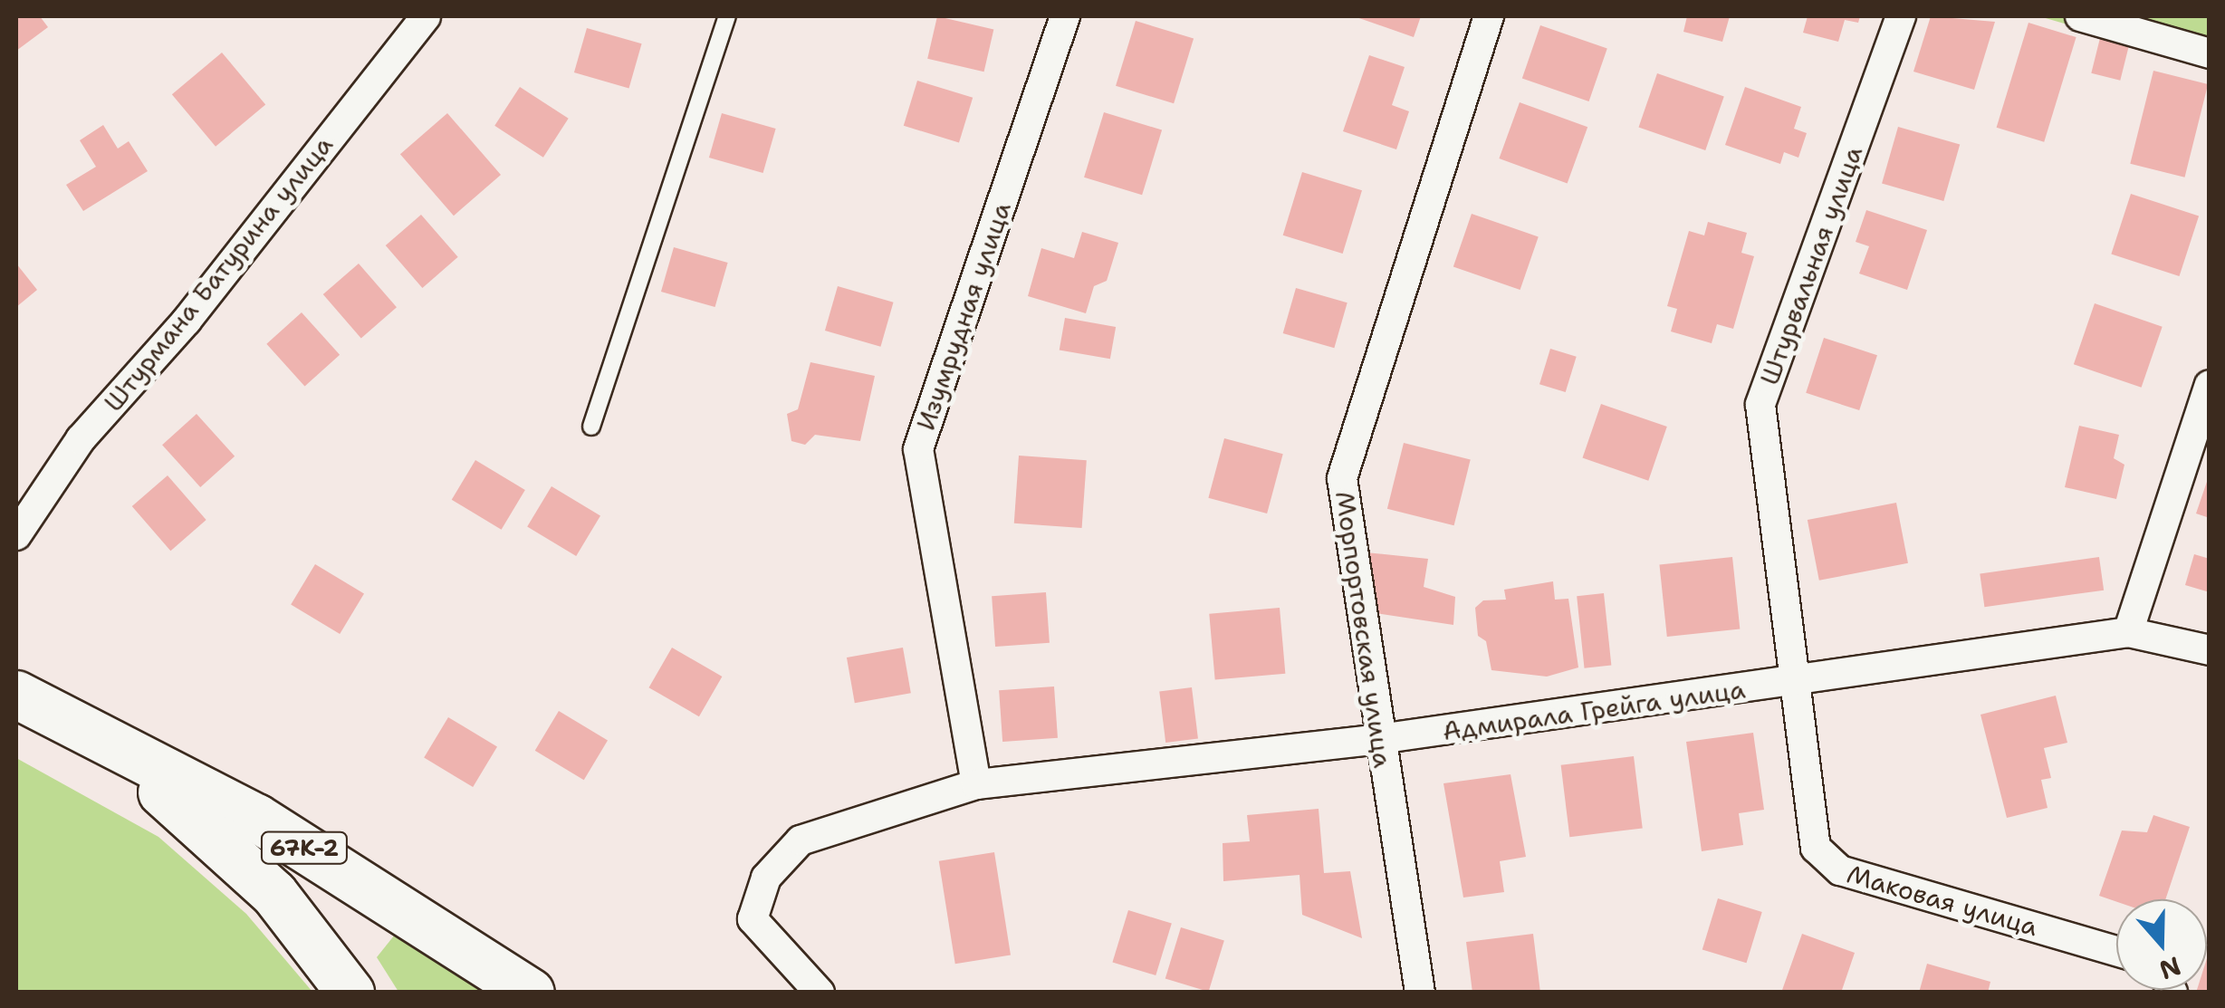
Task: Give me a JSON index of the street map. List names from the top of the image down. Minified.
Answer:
{"streets":{"main road":["67К-2"],"street":["Штурвальная улица","Штурмана Батурина улица","Изумрудная улица","Морпортовская улица","Адмирала Грейга улица","Маковая улица"]},"crossings":[["Штурвальная улица","Адмирала Грейга улица"],["Штурвальная улица","Маковая улица"],["Изумрудная улица","Адмирала Грейга улица"],["Морпортовская улица","Адмирала Грейга улица"],["Адмирала Грейга улица","Маковая улица"]],"north":"bottom"}
